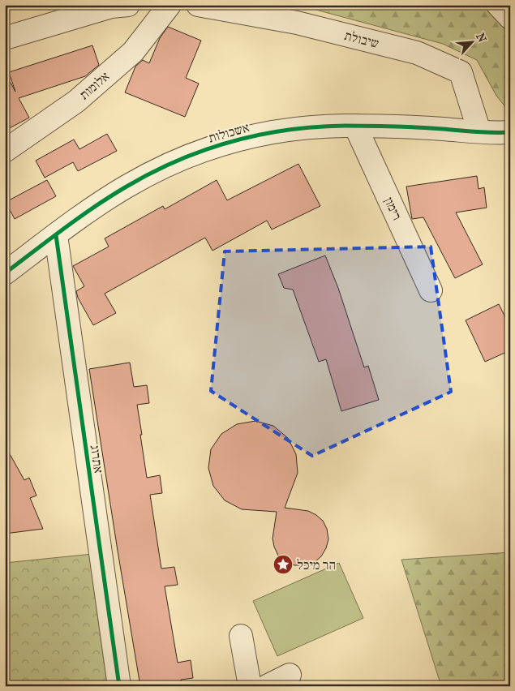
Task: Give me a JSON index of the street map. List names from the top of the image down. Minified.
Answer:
{"streets":{"street":["שיבולת","אלומות","אשכולות","רימון","אתרוג"]},"crossings":[["שיבולת","אשכולות"],["אשכולות","רימון"],["אשכולות","אתרוג"]],"places":{"place":["הר מיכל"]},"north":"top right"}
